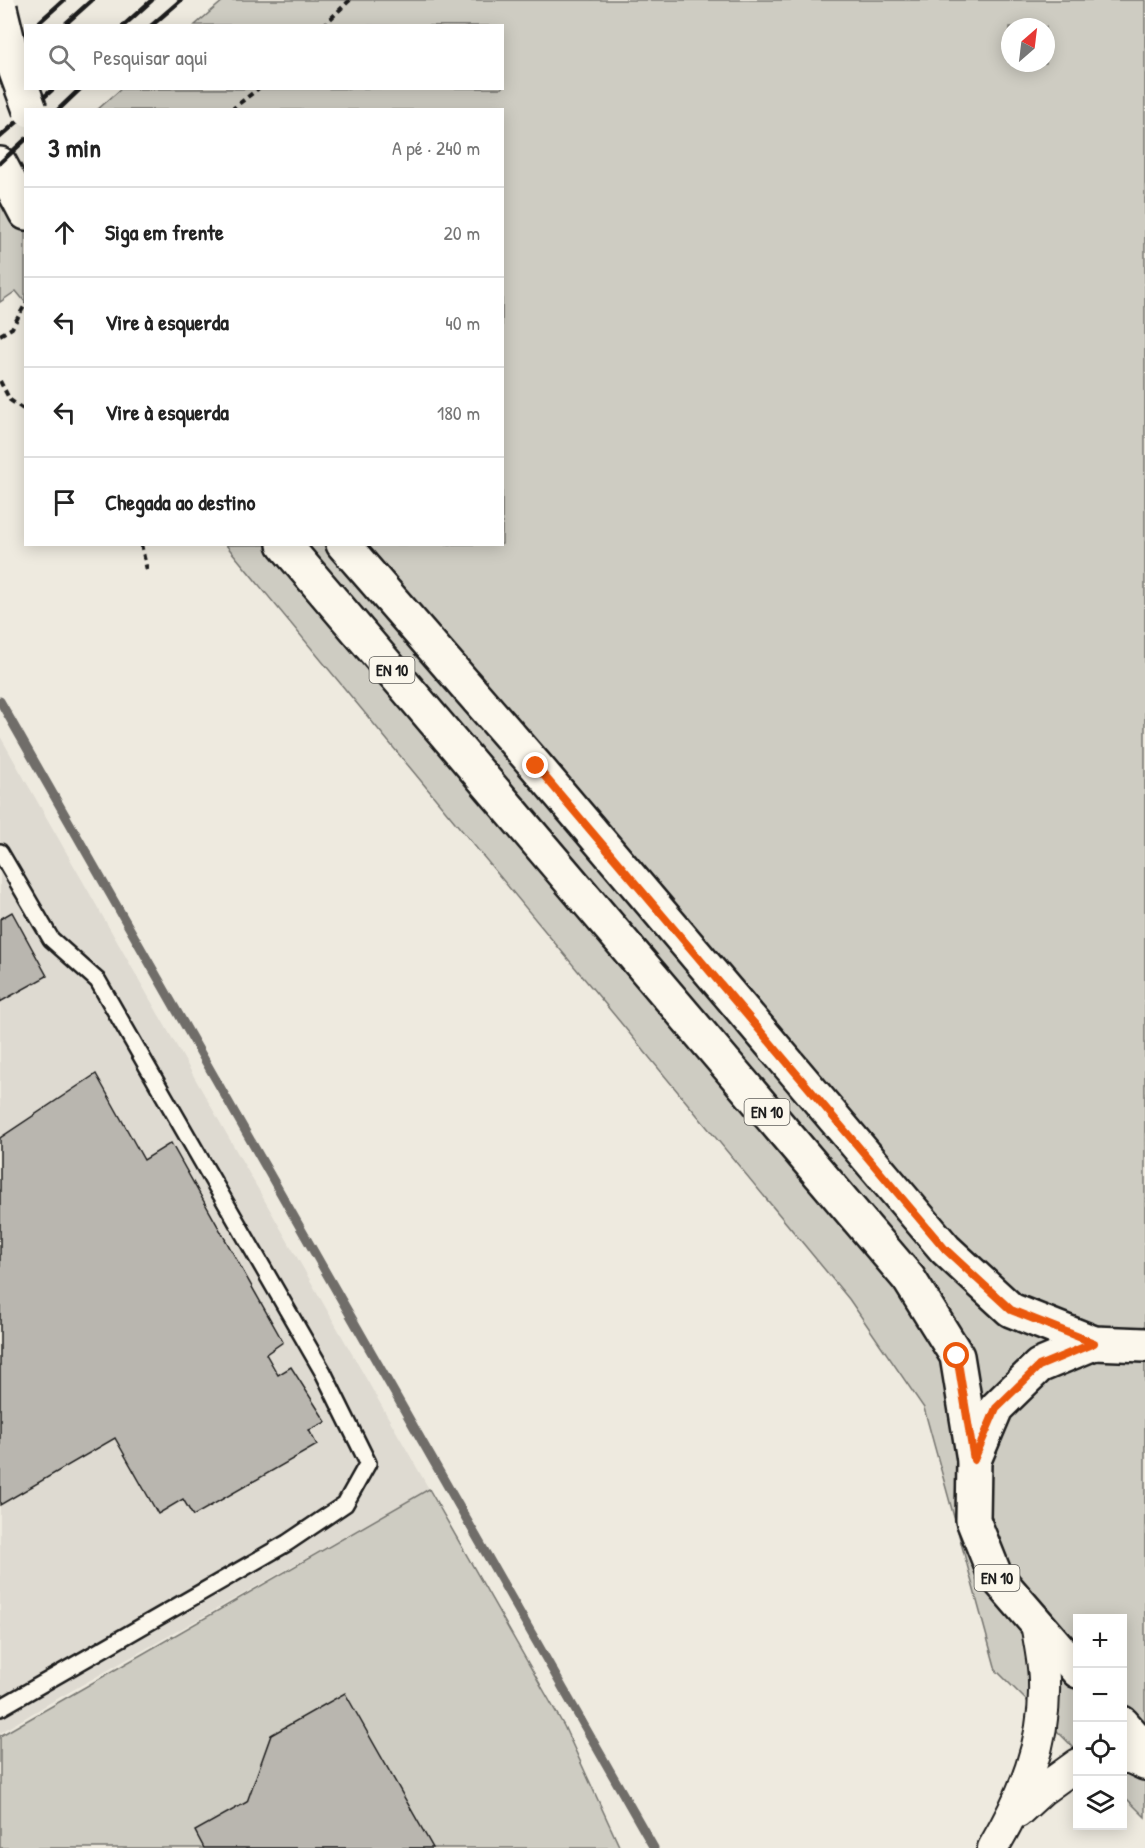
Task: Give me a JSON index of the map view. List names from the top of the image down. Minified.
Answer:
{"streets":{"main road":["EN 10"]},"north":"top right","page":{"search":"Pesquisar aqui","heading":["3 min","A pé · 240 m"],"list":[["Siga em frente","20 m"],["Vire à esquerda","40 m"],["Vire à esquerda","180 m"],"Chegada ao destino"],"map_buttons":["+","−"]}}
